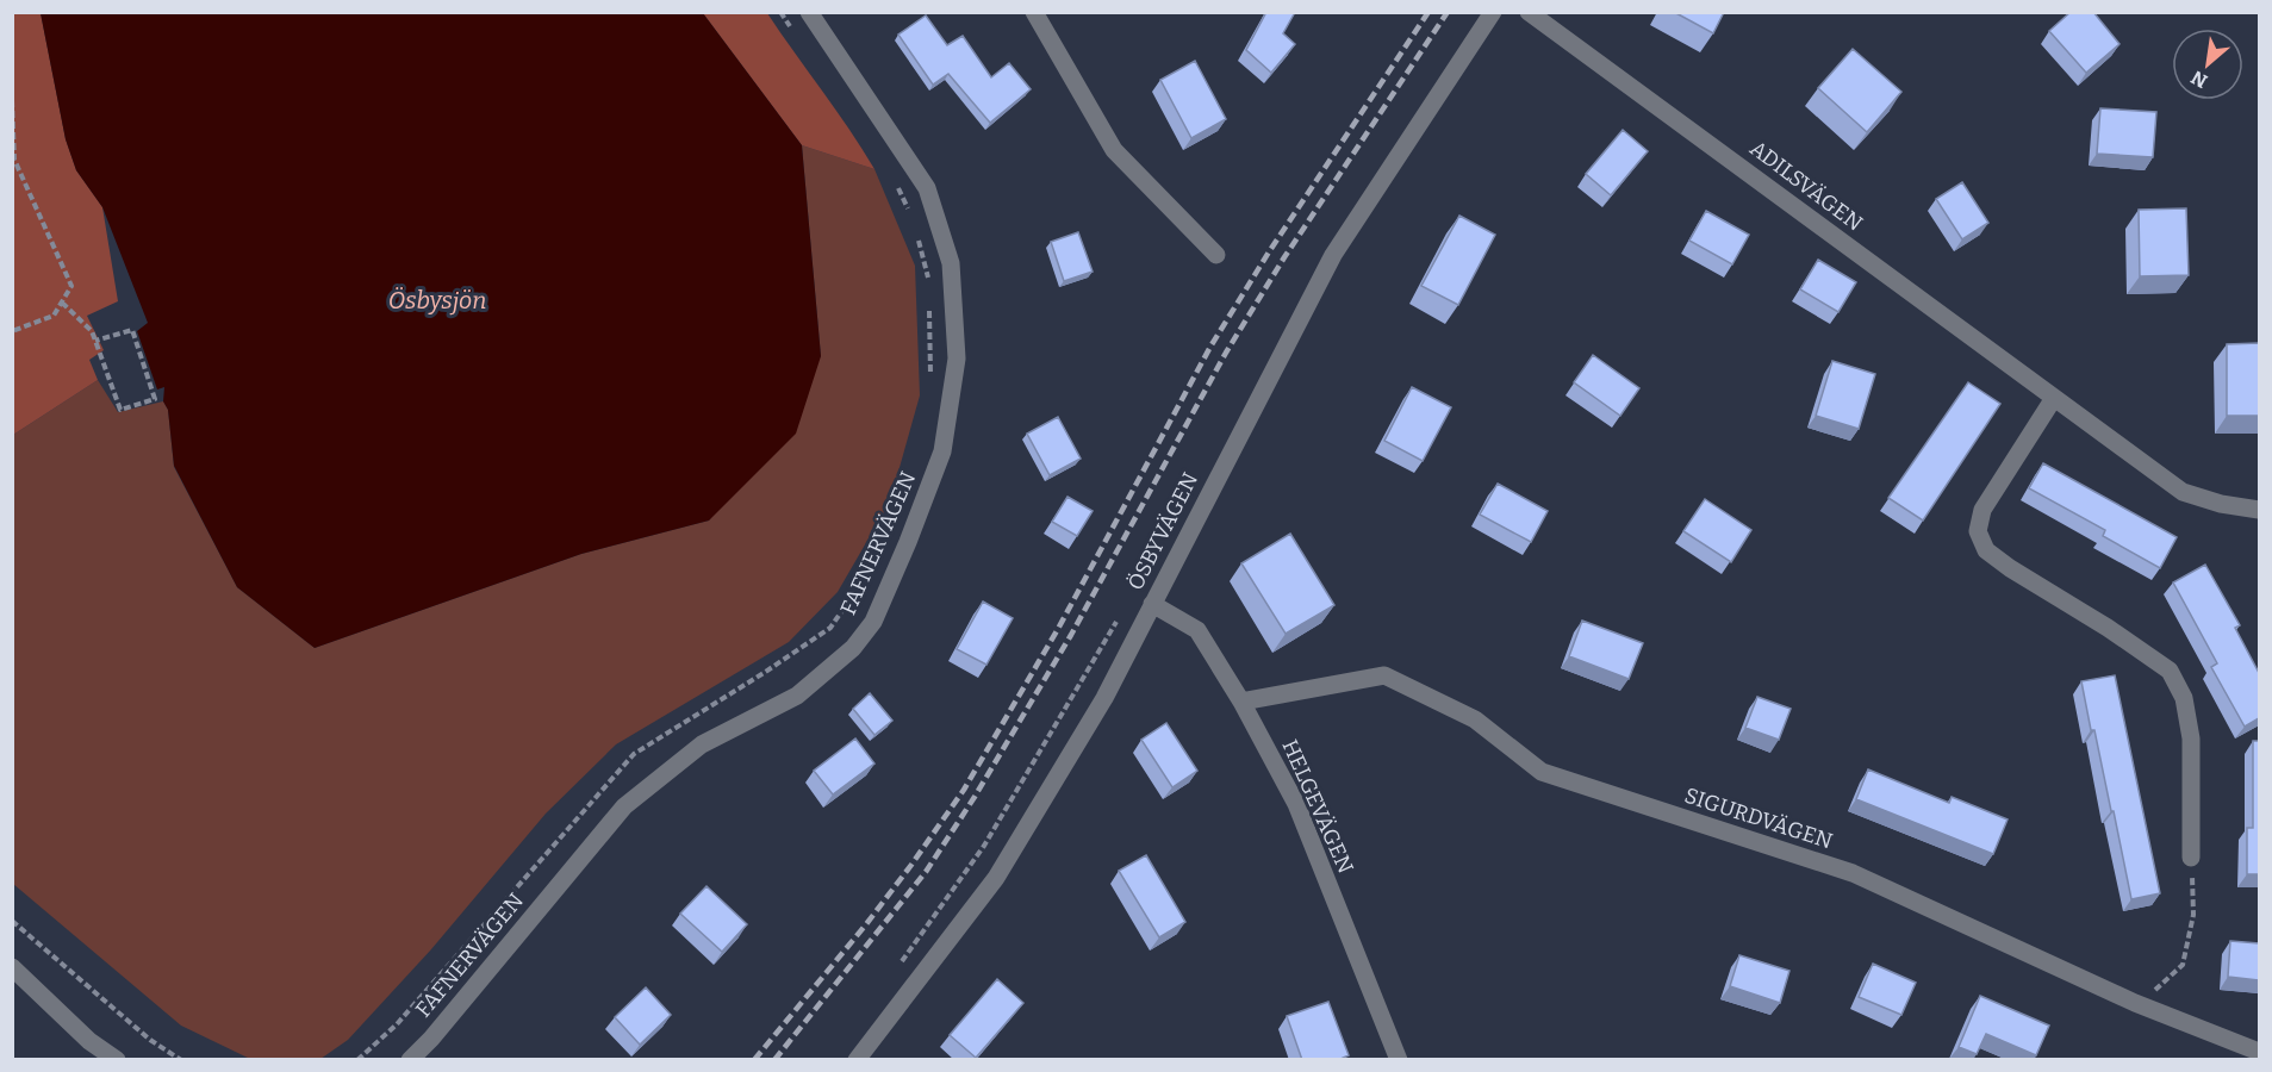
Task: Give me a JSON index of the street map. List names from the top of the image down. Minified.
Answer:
{"streets":{"street":["ADILSVÄGEN","ÖSBYVÄGEN","FAFNERVÄGEN","HELGEVÄGEN","SIGURDVÄGEN"]},"crossings":[["ÖSBYVÄGEN","HELGEVÄGEN"],["HELGEVÄGEN","SIGURDVÄGEN"]],"water":["Ösbysjön"],"north":"bottom left"}
